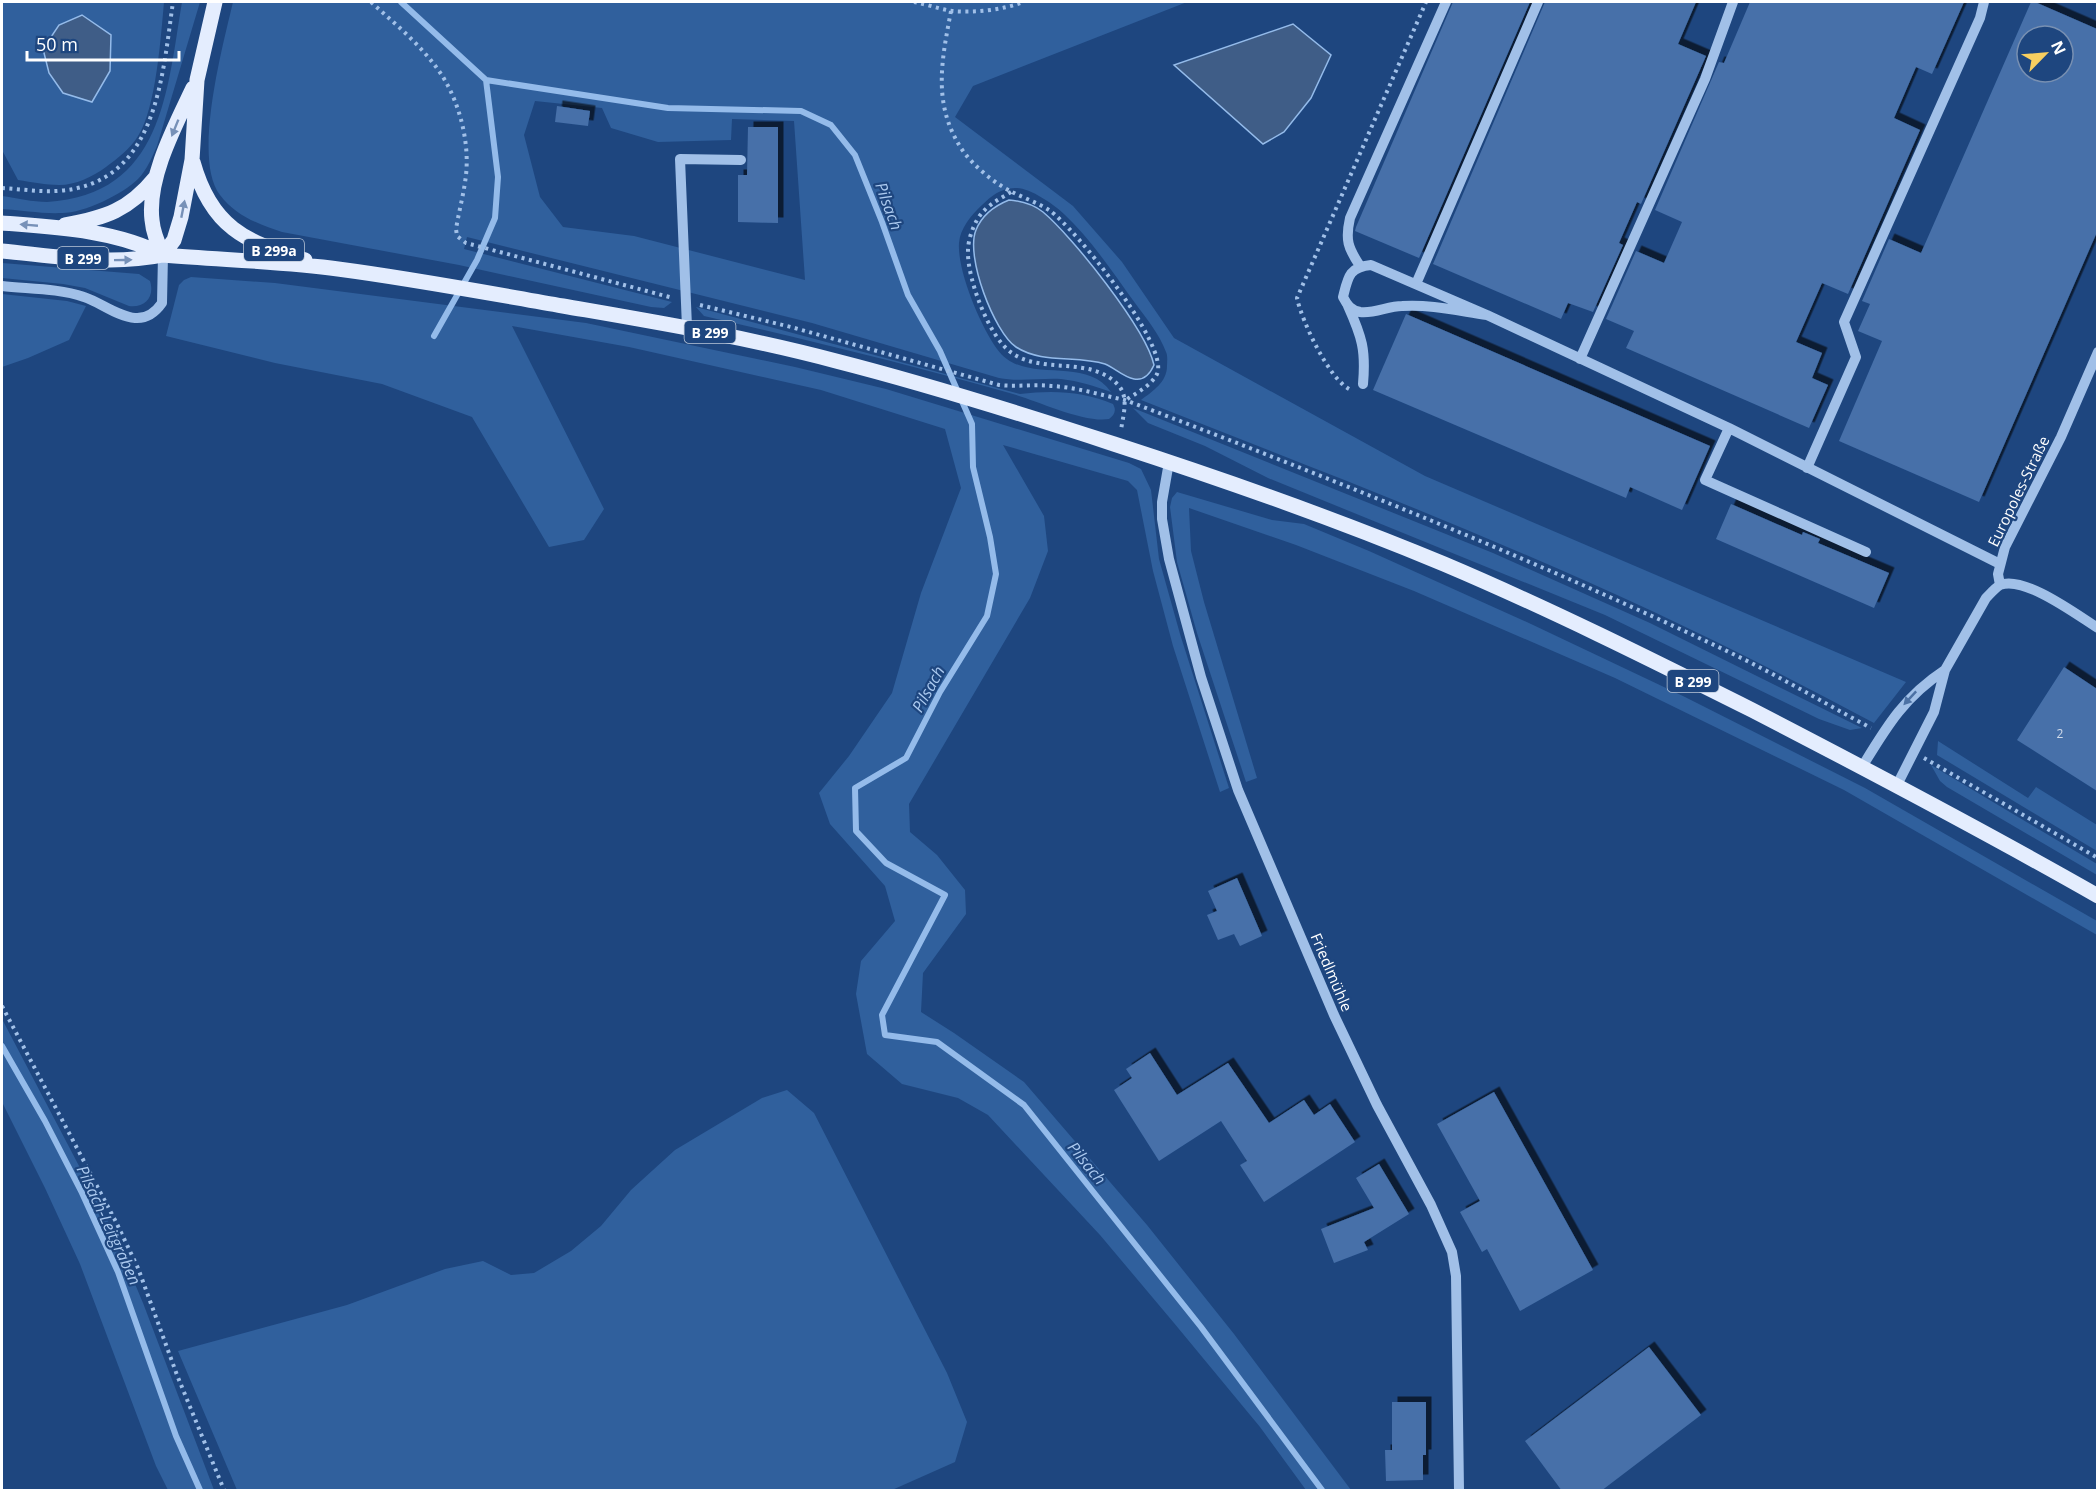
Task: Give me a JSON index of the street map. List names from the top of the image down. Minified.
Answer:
{"streets":{"main road":["B 299a","B 299"],"street":["Europoles-Straße","Friedlmühle"]},"crossings":[["B 299a","B 299"],["B 299","Friedlmühle"]],"water":["Pilsach","Pilsach-Leitgraben"],"house_numbers":["2"],"scale_bar":"50 m","north":"top right"}
